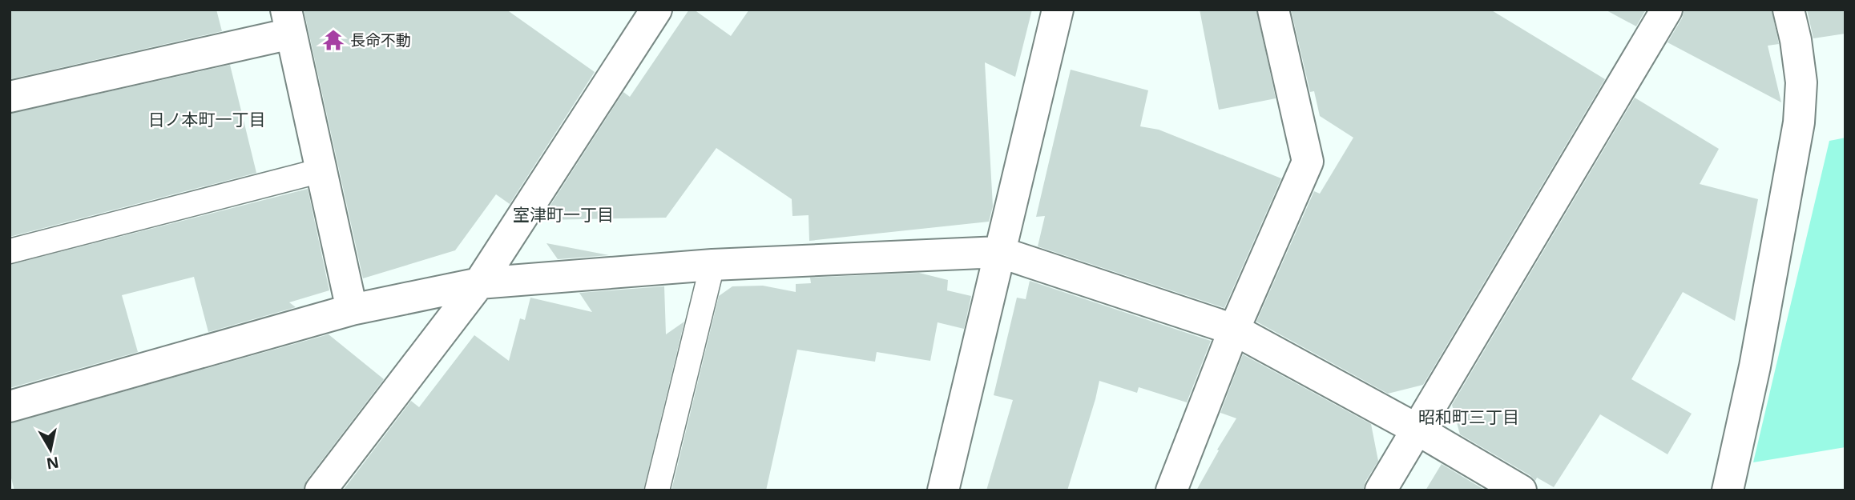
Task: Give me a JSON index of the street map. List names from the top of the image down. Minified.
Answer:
{"districts":["日ノ本町一丁目","室津町一丁目","昭和町三丁目"],"places":{"temple":["長命不動"]},"north":"bottom"}
